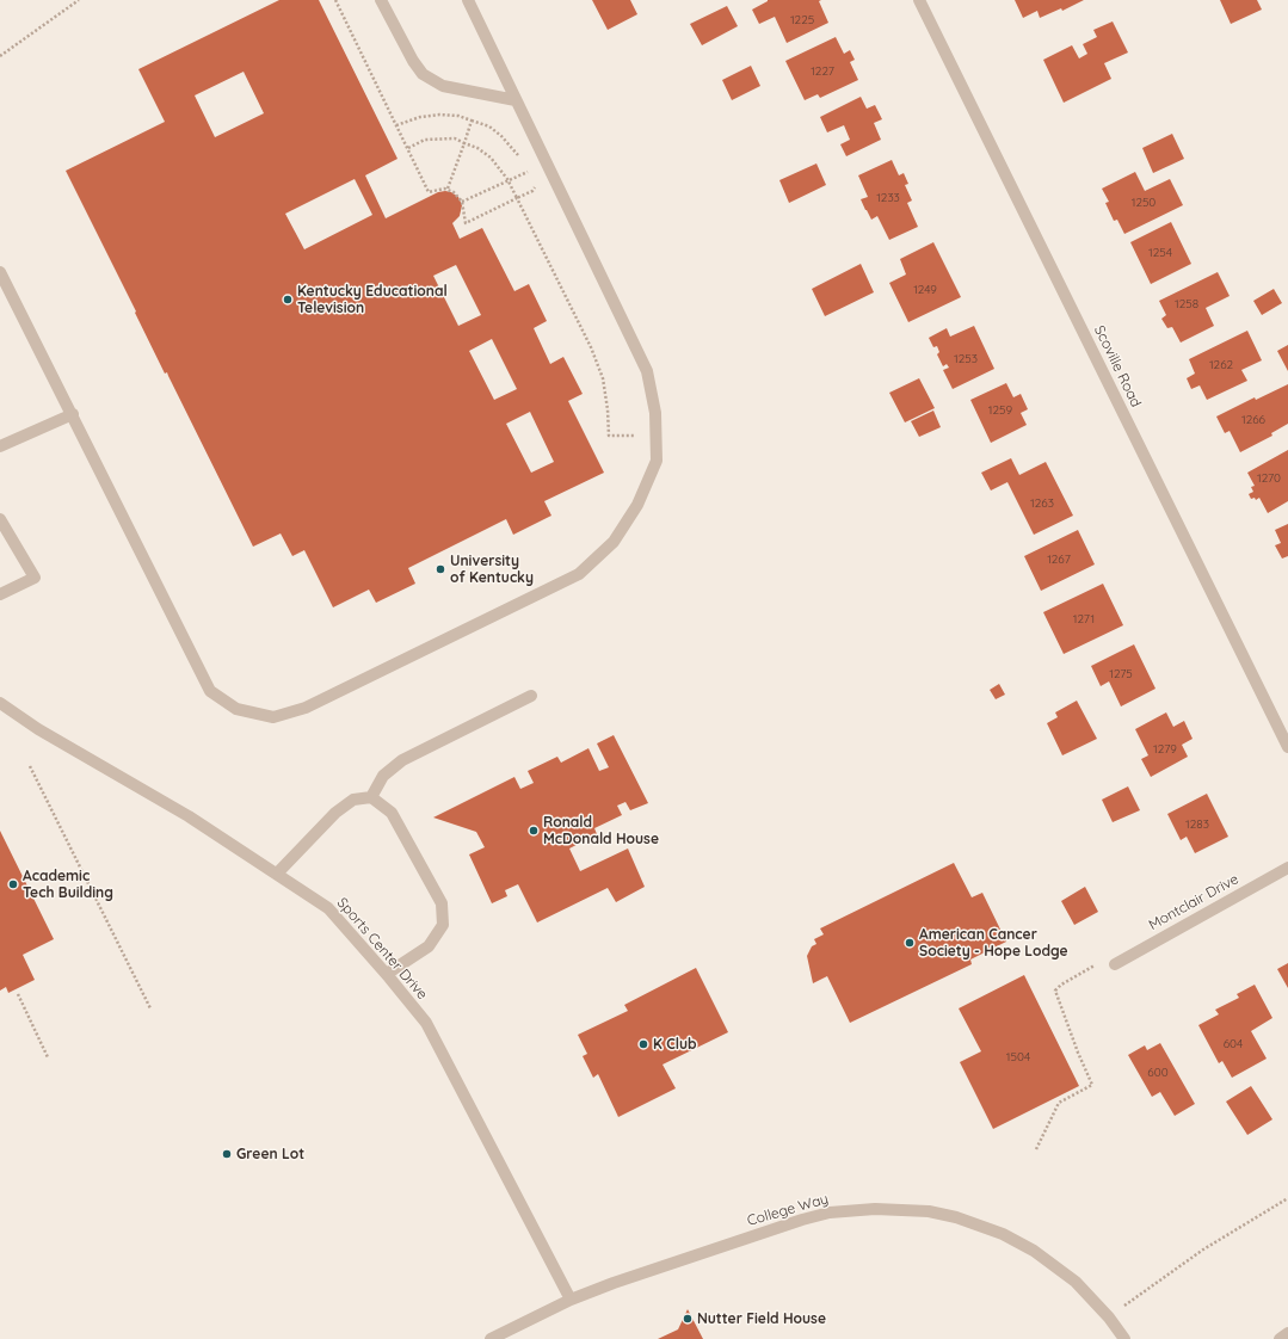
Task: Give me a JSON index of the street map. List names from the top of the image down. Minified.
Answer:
{"streets":{"street":["Scoville Road","Montclair Drive","Sports Center Drive","College Way"]},"crossings":[["Sports Center Drive","College Way"]],"places":["Kentucky Educational Television","University of Kentucky","Ronald McDonald House","Academic Tech Building","American Cancer Society - Hope Lodge","K Club","Green Lot","Nutter Field House"],"house_numbers":["1225","1227","1233","1250","1254","1249","1258","1253","1262","1259","1266","1270","1263","1267","1271","1275","1279","1283","604","1504","600"]}
